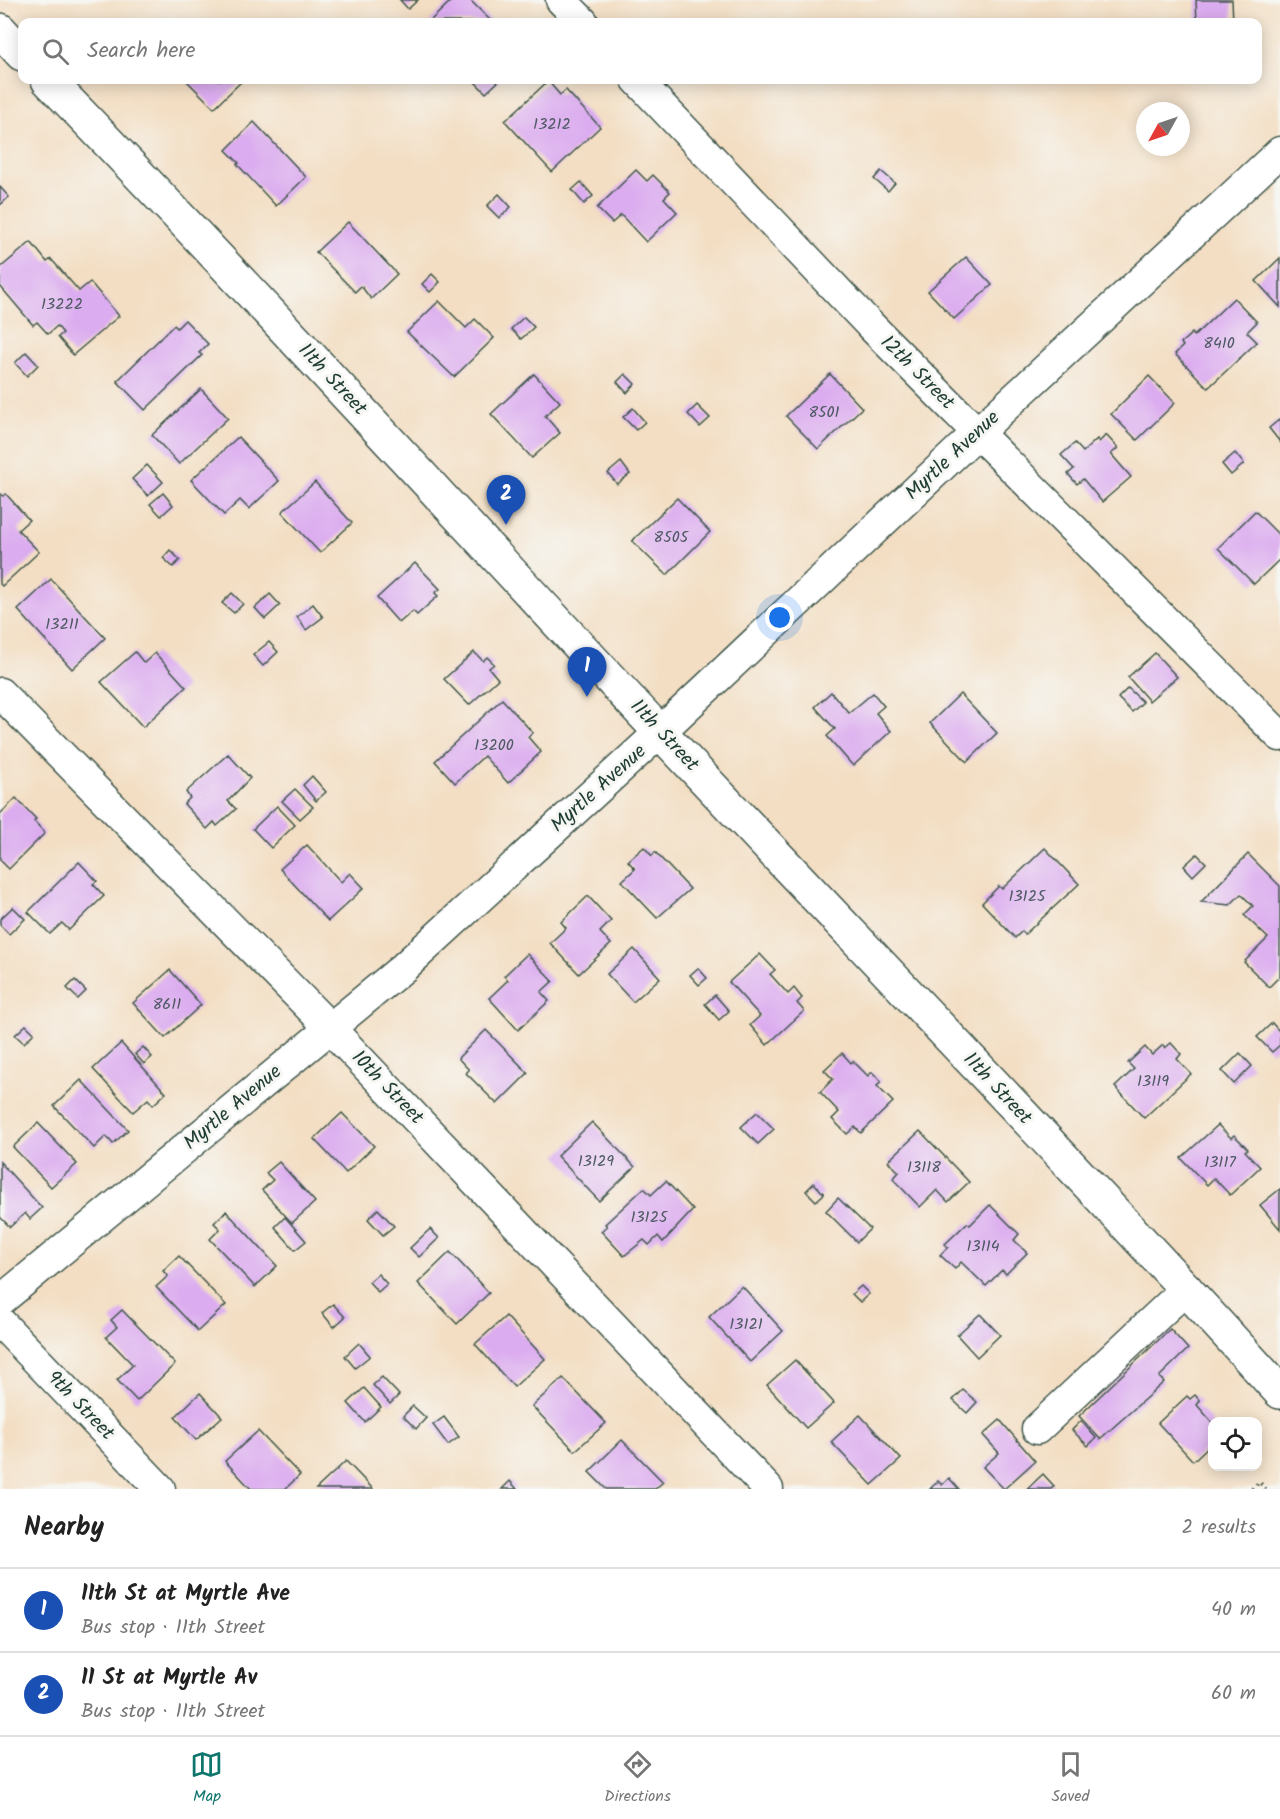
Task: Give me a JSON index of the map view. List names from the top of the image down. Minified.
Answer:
{"streets":{"main road":["11th Street"],"street":["12th Street","Myrtle Avenue","10th Street","9th Street"]},"crossings":[["12th Street","Myrtle Avenue"],["11th Street","Myrtle Avenue"],["Myrtle Avenue","10th Street"]],"house_numbers":["13212","13222","8410","8501","8505","13211","13200","13125","8611","13119","13129","13117","13118","13125","13114","13121"],"north":"bottom left","page":{"search":"Search here","pins":["2","1"],"heading":["Nearby","2 results"],"list":[{"mark":"1","name":"11th St at Myrtle Ave","note":"Bus stop · 11th Street","value":"40 m"},{"mark":"2","name":"11 St at Myrtle Av","note":"Bus stop · 11th Street","value":"60 m"}],"nav":["Map","Directions","Saved"]}}
